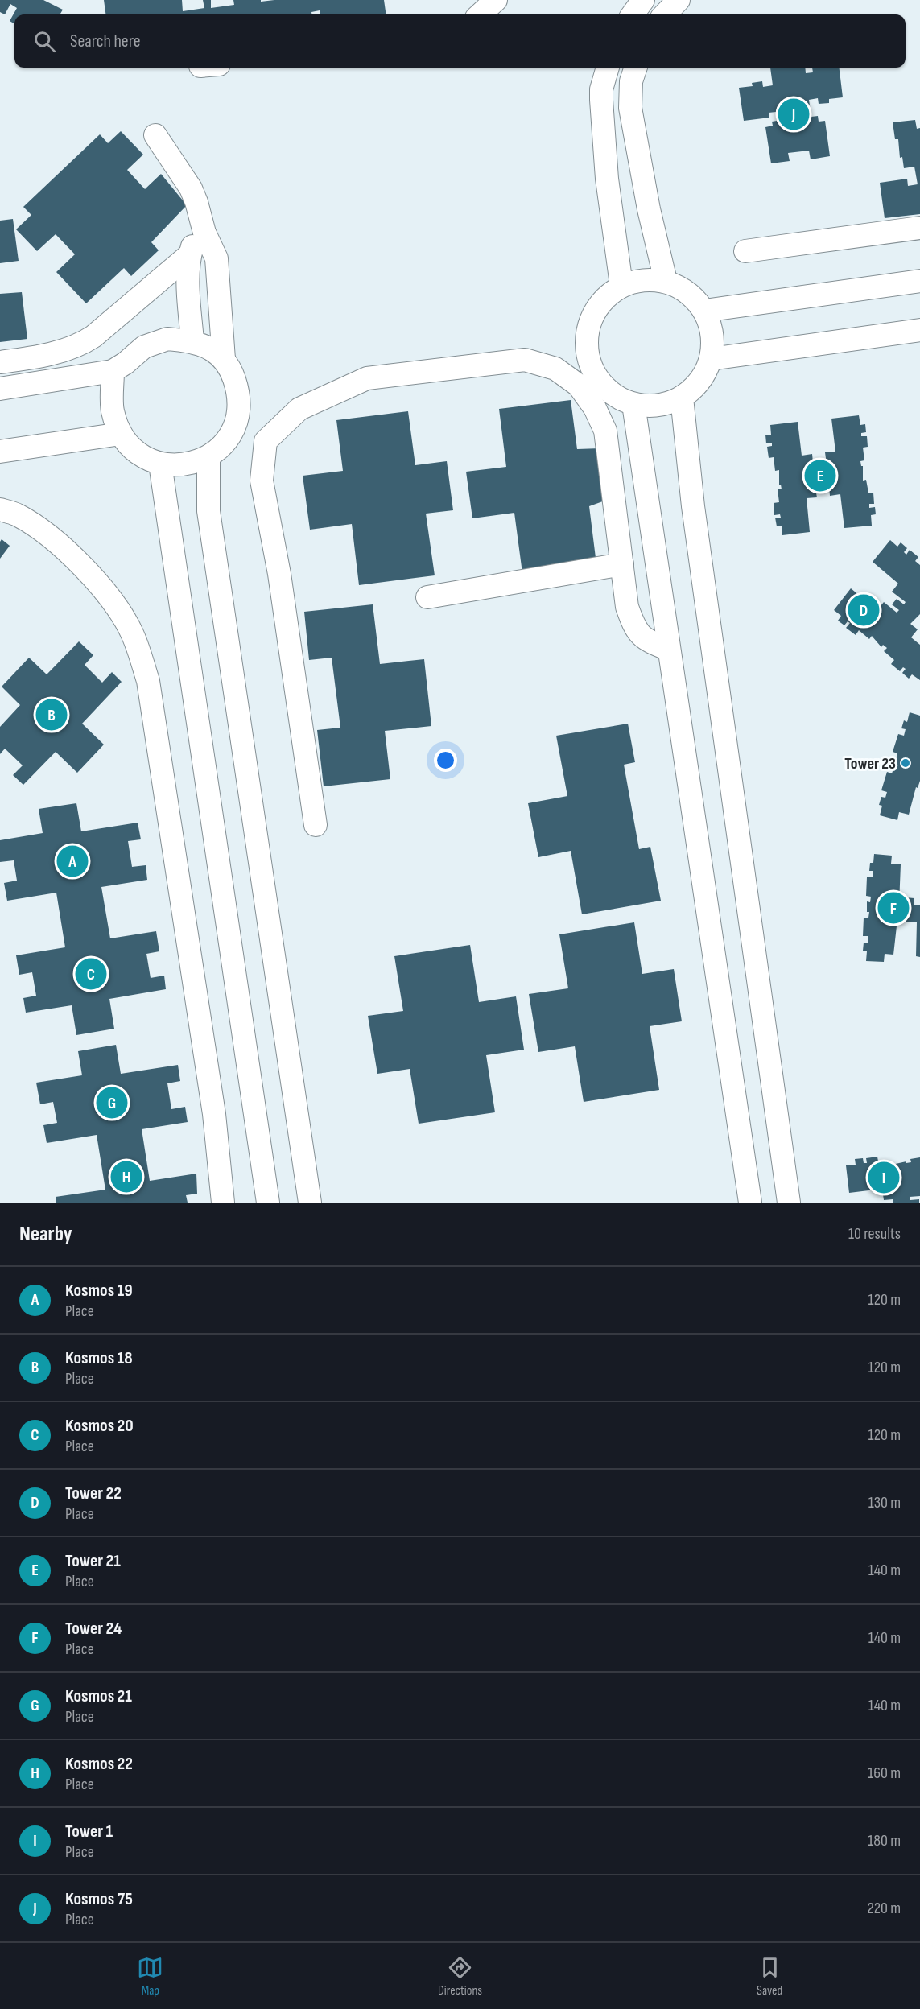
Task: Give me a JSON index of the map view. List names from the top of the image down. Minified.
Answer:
{"places":["Tower 23"],"page":{"search":"Search here","pins":["J","E","D","B","A","F","C","G","H","I"],"heading":["Nearby","10 results"],"list":[{"mark":"A","name":"Kosmos 19","note":"Place","value":"120 m"},{"mark":"B","name":"Kosmos 18","note":"Place","value":"120 m"},{"mark":"C","name":"Kosmos 20","note":"Place","value":"120 m"},{"mark":"D","name":"Tower 22","note":"Place","value":"130 m"},{"mark":"E","name":"Tower 21","note":"Place","value":"140 m"},{"mark":"F","name":"Tower 24","note":"Place","value":"140 m"},{"mark":"G","name":"Kosmos 21","note":"Place","value":"140 m"},{"mark":"H","name":"Kosmos 22","note":"Place","value":"160 m"},{"mark":"I","name":"Tower 1","note":"Place","value":"180 m"},{"mark":"J","name":"Kosmos 75","note":"Place","value":"220 m"}],"nav":["Map","Directions","Saved"]}}
